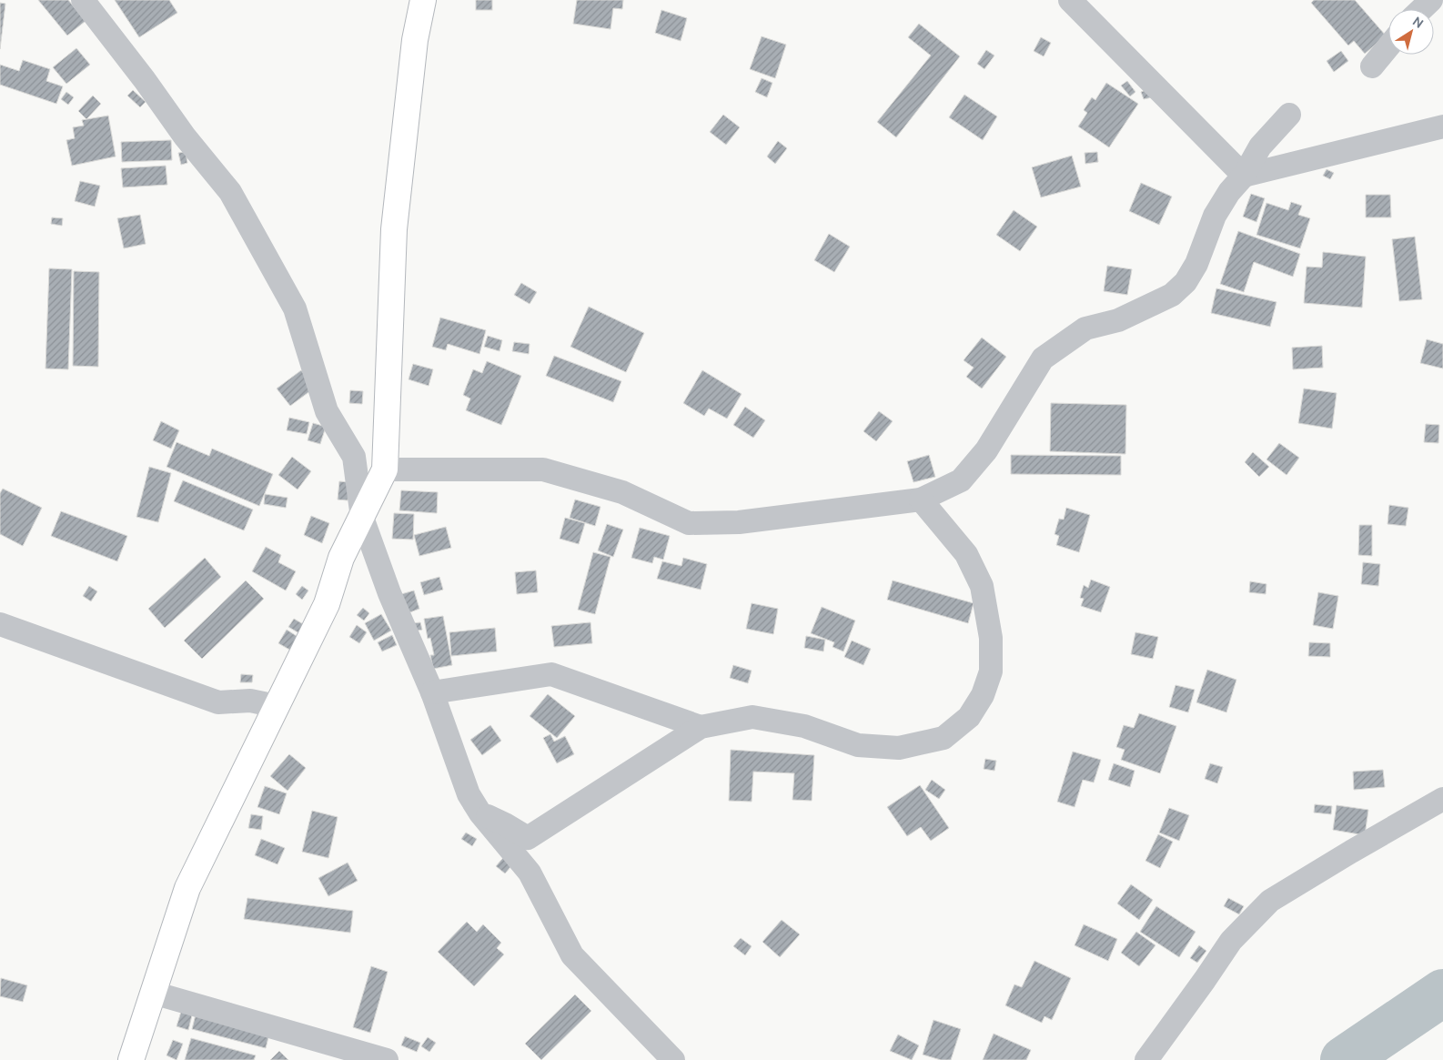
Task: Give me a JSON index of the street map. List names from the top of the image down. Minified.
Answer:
{"north":"top right"}
